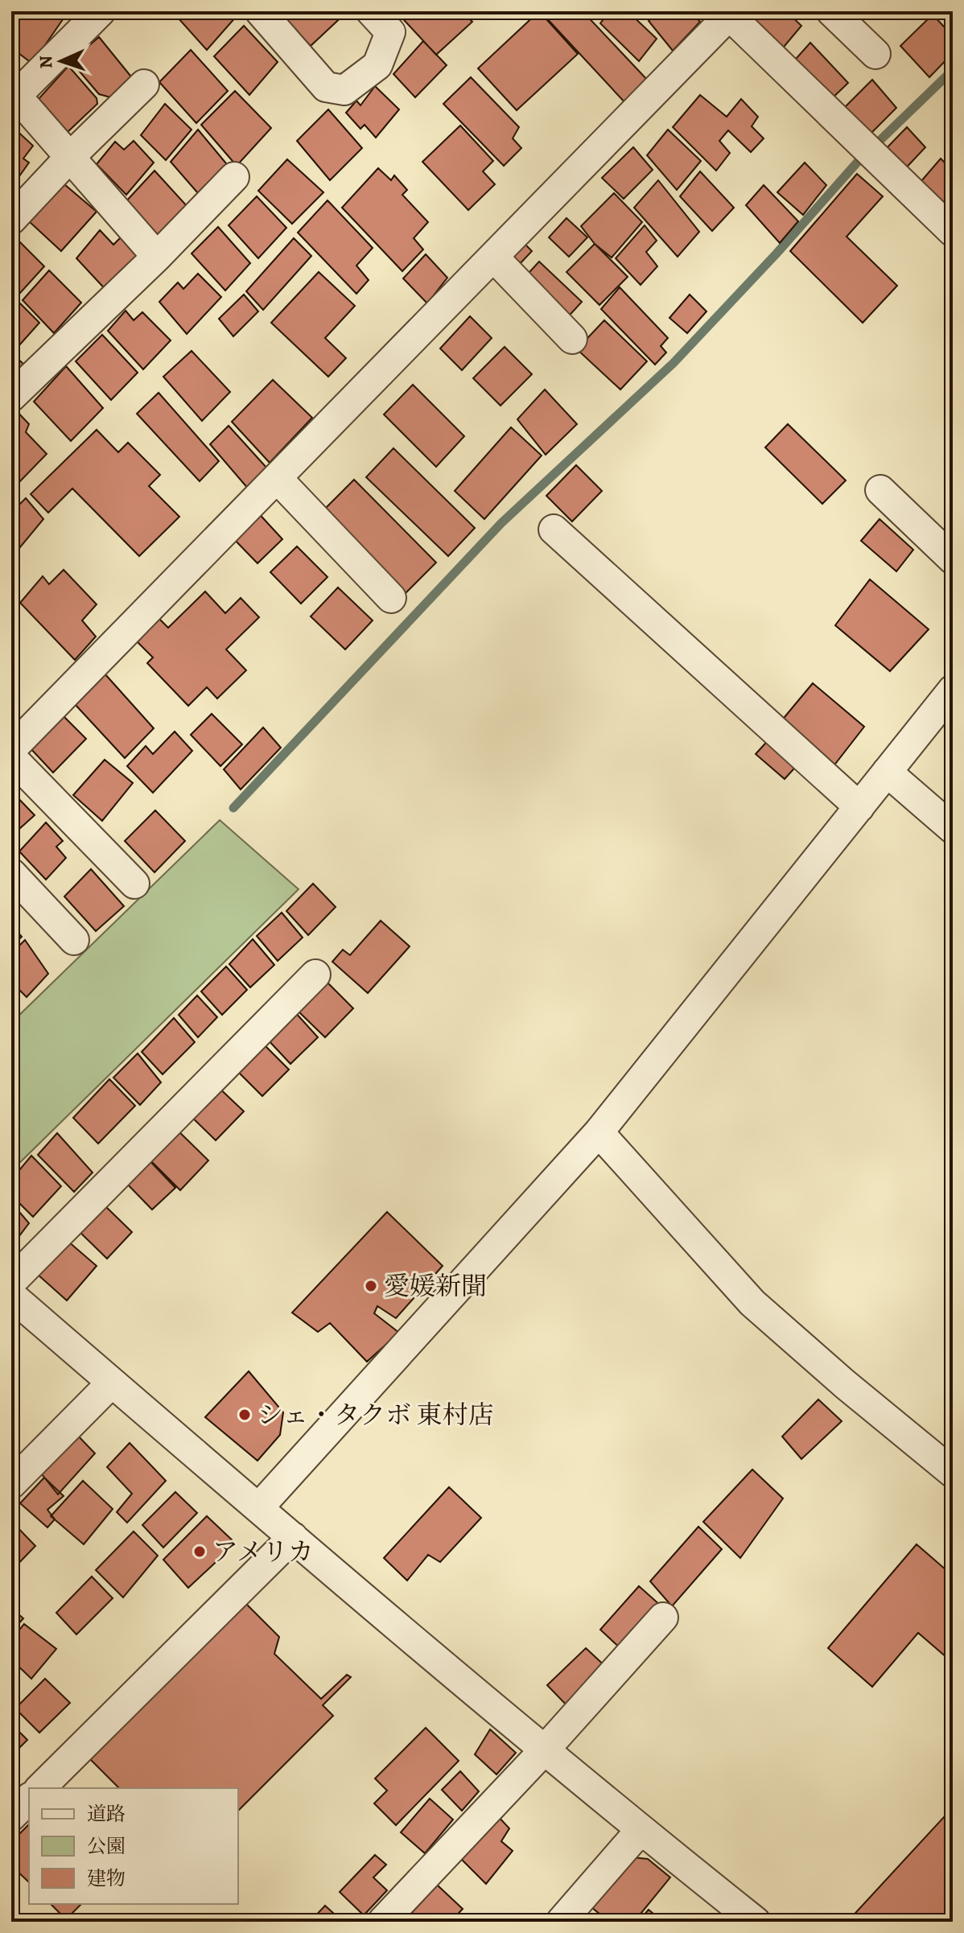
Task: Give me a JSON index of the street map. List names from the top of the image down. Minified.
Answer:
{"places":["愛媛新聞","シェ・タクボ 東村店","アメリカ"],"legend":["道路","公園","建物"],"north":"left"}
